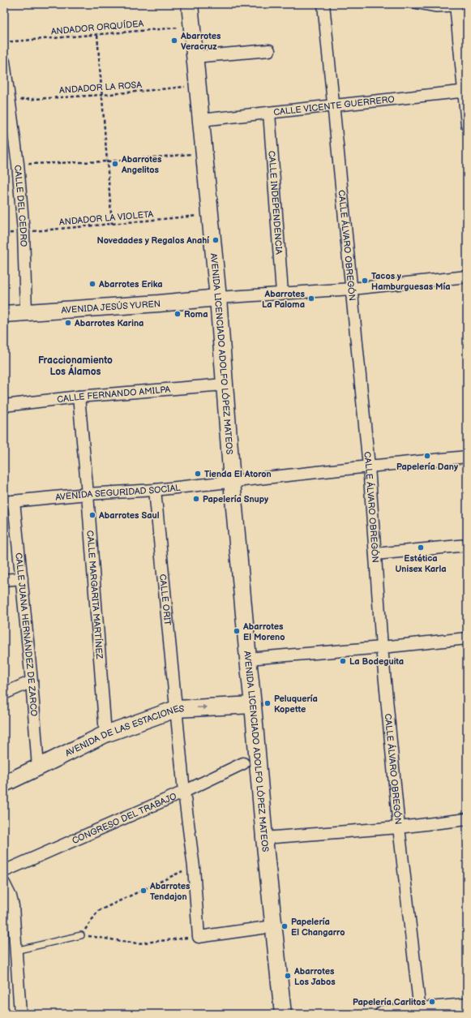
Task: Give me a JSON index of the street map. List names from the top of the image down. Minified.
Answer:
{"streets":{"street":["CALLE VICENTE GUERRERO","CALLE INDEPENDENCIA","CALLE DEL CEDRO","CALLE ÁLVARO OBREGÓN","AVENIDA JESÚS YUREN","AVENIDA LICENCIADO ADOLFO LÓPEZ MATEOS","CALLE FERNANDO AMILPA","AVENIDA SEGURIDAD SOCIAL","CALLE MARGARITA MARTÍNEZ","CALLE ORIT","CALLE JUANA HERNÁNDEZ DE ZARCO","AVENIDA DE LAS ESTACIONES","CONGRESO DEL TRABAJO"],"path":["ANDADOR ORQUÍDEA","ANDADOR LA ROSA","ANDADOR LA VIOLETA"]},"crossings":[["ANDADOR ORQUÍDEA","AVENIDA LICENCIADO ADOLFO LÓPEZ MATEOS"],["ANDADOR LA ROSA","CALLE DEL CEDRO"],["ANDADOR LA ROSA","AVENIDA LICENCIADO ADOLFO LÓPEZ MATEOS"],["CALLE VICENTE GUERRERO","CALLE INDEPENDENCIA"],["CALLE VICENTE GUERRERO","CALLE ÁLVARO OBREGÓN"],["CALLE VICENTE GUERRERO","AVENIDA LICENCIADO ADOLFO LÓPEZ MATEOS"],["CALLE DEL CEDRO","ANDADOR LA VIOLETA"],["CALLE DEL CEDRO","AVENIDA JESÚS YUREN"],["ANDADOR LA VIOLETA","AVENIDA LICENCIADO ADOLFO LÓPEZ MATEOS"],["CALLE ÁLVARO OBREGÓN","AVENIDA SEGURIDAD SOCIAL"],["AVENIDA JESÚS YUREN","AVENIDA LICENCIADO ADOLFO LÓPEZ MATEOS"],["AVENIDA LICENCIADO ADOLFO LÓPEZ MATEOS","CALLE FERNANDO AMILPA"],["AVENIDA LICENCIADO ADOLFO LÓPEZ MATEOS","AVENIDA SEGURIDAD SOCIAL"],["AVENIDA LICENCIADO ADOLFO LÓPEZ MATEOS","AVENIDA DE LAS ESTACIONES"],["CALLE FERNANDO AMILPA","CALLE MARGARITA MARTÍNEZ"],["AVENIDA SEGURIDAD SOCIAL","CALLE MARGARITA MARTÍNEZ"],["AVENIDA SEGURIDAD SOCIAL","CALLE ORIT"],["AVENIDA SEGURIDAD SOCIAL","CALLE JUANA HERNÁNDEZ DE ZARCO"],["CALLE MARGARITA MARTÍNEZ","AVENIDA DE LAS ESTACIONES"],["CALLE ORIT","AVENIDA DE LAS ESTACIONES"],["CALLE ORIT","CONGRESO DEL TRABAJO"],["CALLE JUANA HERNÁNDEZ DE ZARCO","AVENIDA DE LAS ESTACIONES"]],"districts":["Fraccionamiento Los Álamos"],"places":["Abarrotes Veracruz","Abarrotes Angelitos","Novedades y Regalos Anahí","Tacos y Hamburguesas Mía","Abarrotes Erika","Abarrotes La Paloma","Roma","Abarrotes Karina","Papelería Dany","Tienda El Atoron","Papelería Snupy","Abarrotes Saul","Estética Unisex Karla","Abarrotes El Moreno","La Bodeguita","Peluquería Kopette","Abarrotes Tendajon","Papelería El Changarro","Abarrotes Los Jabos","Papelería Carlitos"]}
